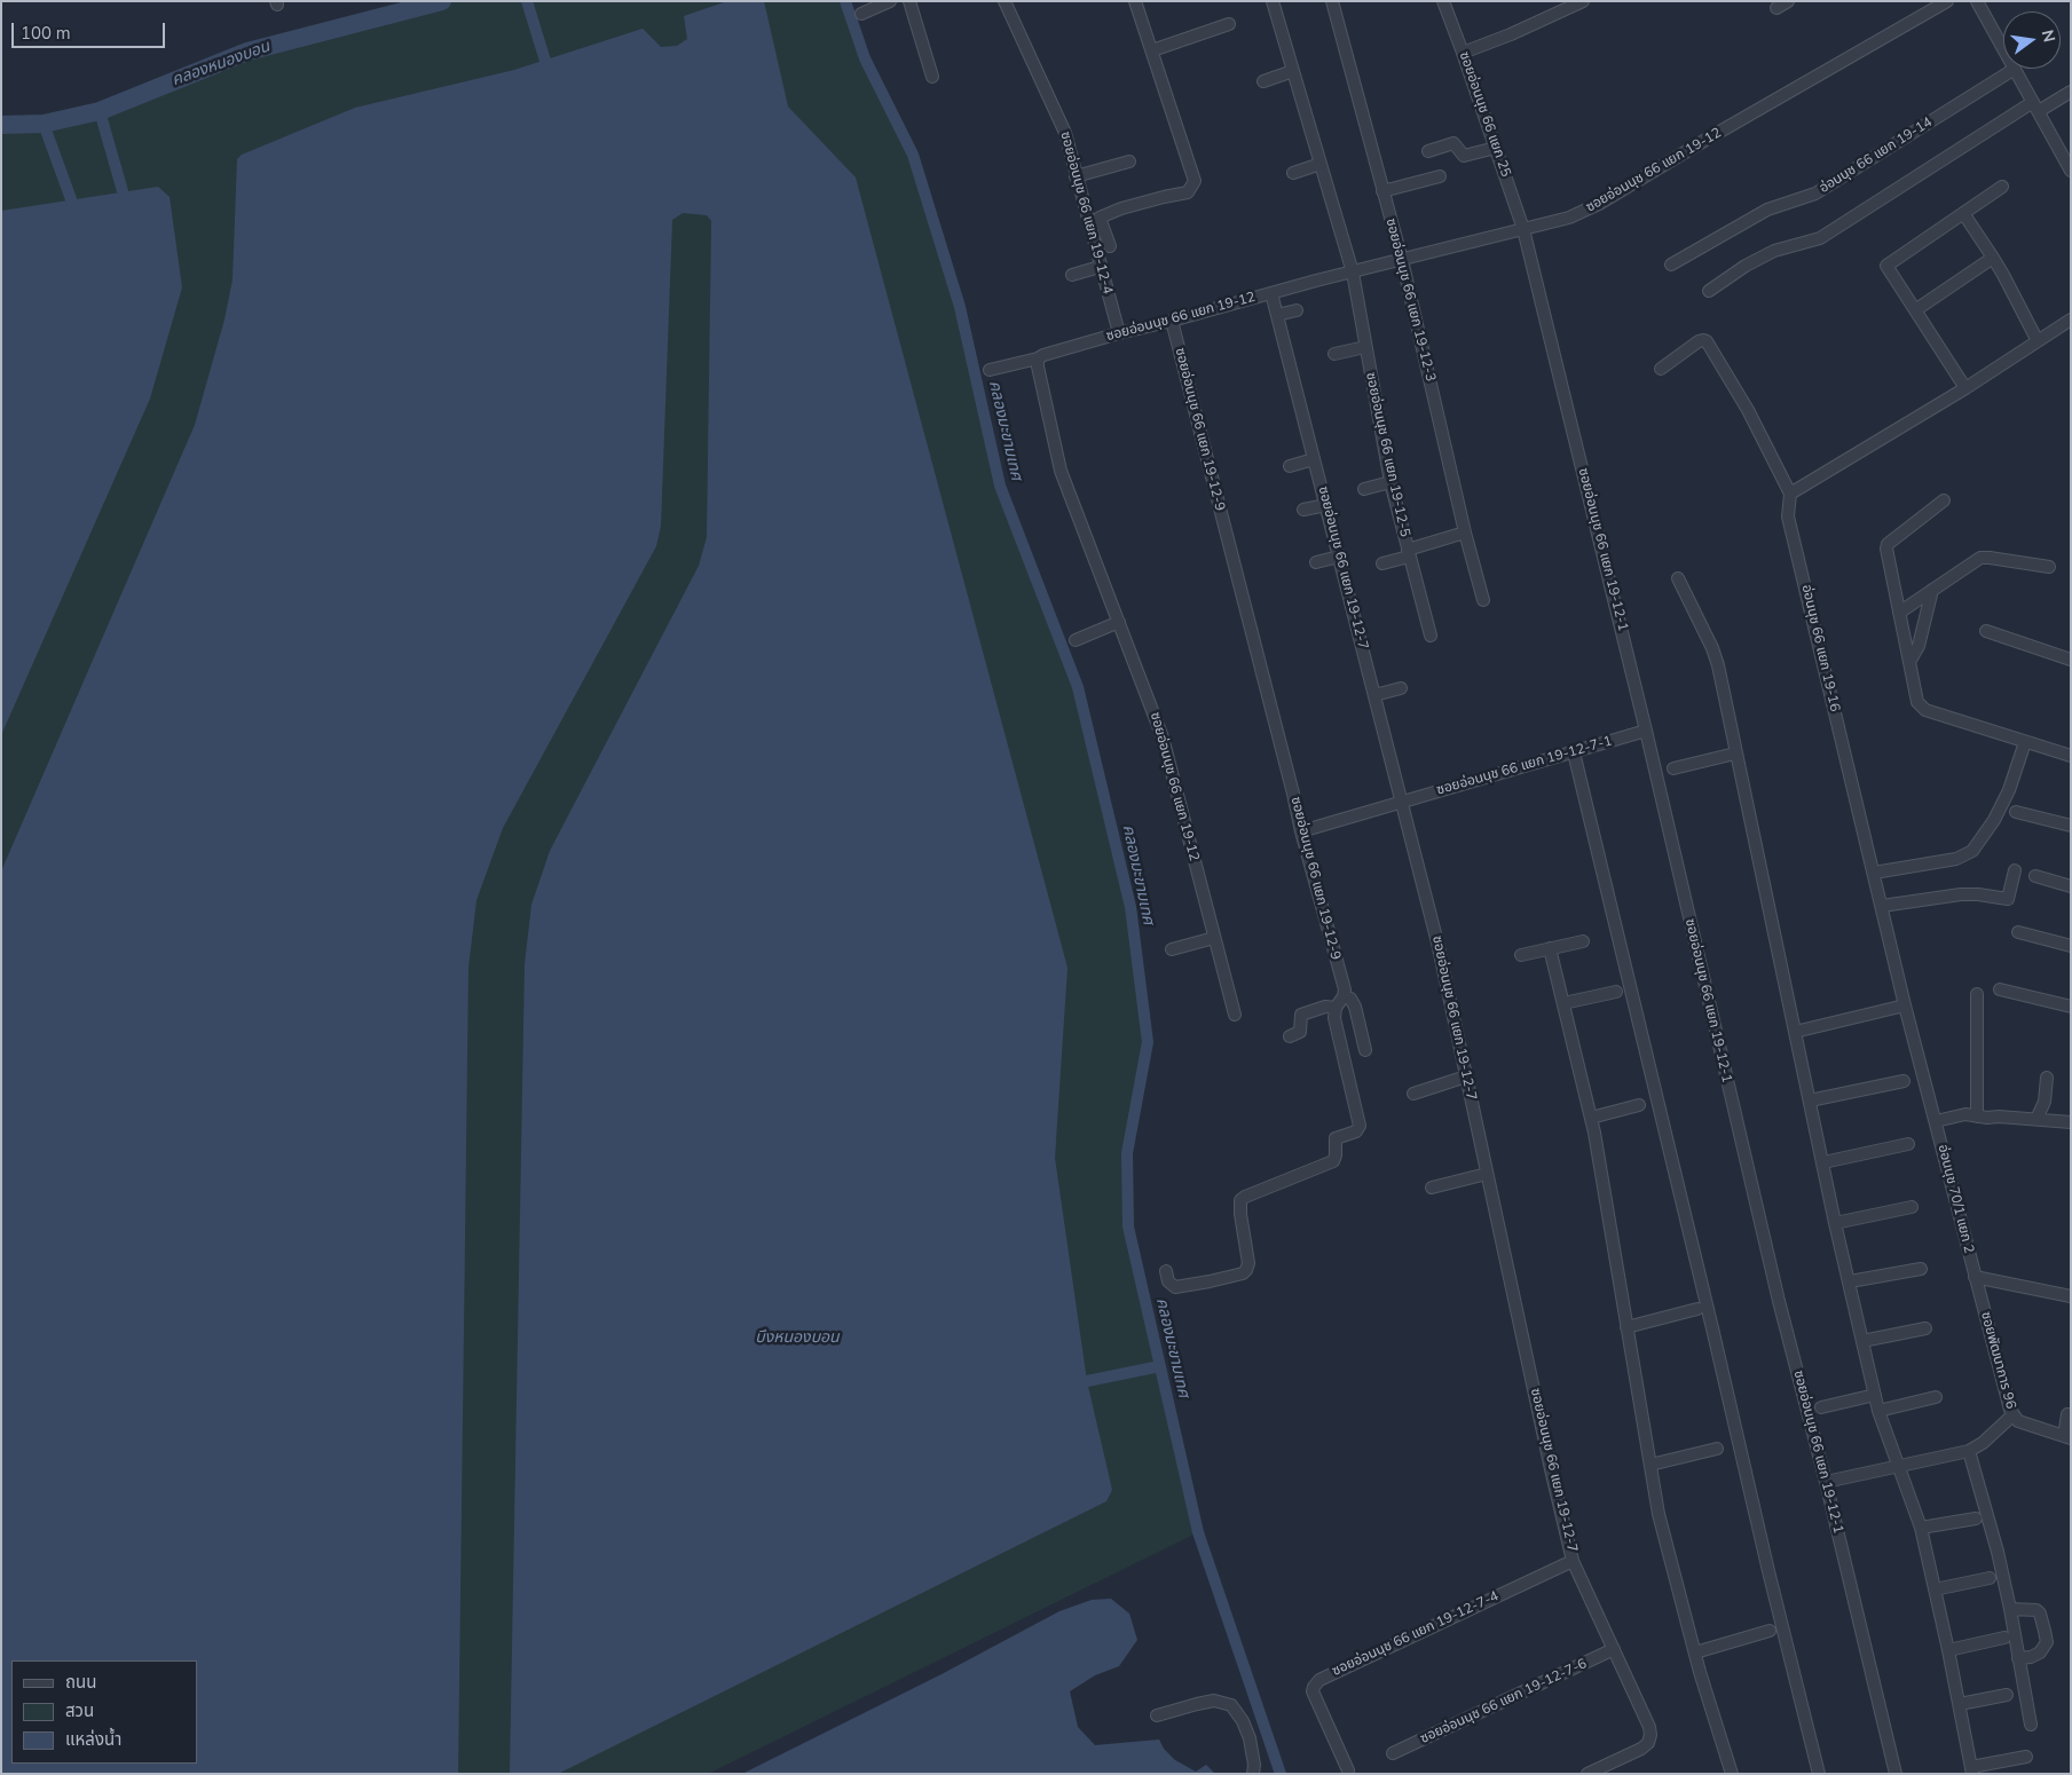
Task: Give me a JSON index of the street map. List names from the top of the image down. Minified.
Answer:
{"streets":{"street":["ซอยอ่อนนุช 66 แยก 25","อ่อนนุช 66 แยก 19-14","ซอยอ่อนนุช 66 แยก 19-12","ซอยอ่อนนุช 66 แยก 19-12-4","ซอยอ่อนนุช 66 แยก 19-12-3","ซอยอ่อนนุช 66 แยก 19-12-9","ซอยอ่อนนุช 66 แยก 19-12-5","ซอยอ่อนนุช 66 แยก 19-12-1","ซอยอ่อนนุช 66 แยก 19-12-7","อ่อนนุช 66 แยก 19-16","ซอยอ่อนนุช 66 แยก 19-12-7-1","อ่อนนุช 70/1 แยก 2","ซอยพัฒนาการ 96","ซอยอ่อนนุช 66 แยก 19-12-7-4","ซอยอ่อนนุช 66 แยก 19-12-7-6"]},"crossings":[["ซอยอ่อนนุช 66 แยก 25","ซอยอ่อนนุช 66 แยก 19-12"],["ซอยอ่อนนุช 66 แยก 25","ซอยอ่อนนุช 66 แยก 19-12-1"],["ซอยอ่อนนุช 66 แยก 19-12","ซอยอ่อนนุช 66 แยก 19-12-4"],["ซอยอ่อนนุช 66 แยก 19-12","ซอยอ่อนนุช 66 แยก 19-12-3"],["ซอยอ่อนนุช 66 แยก 19-12","ซอยอ่อนนุช 66 แยก 19-12-9"],["ซอยอ่อนนุช 66 แยก 19-12","ซอยอ่อนนุช 66 แยก 19-12-5"],["ซอยอ่อนนุช 66 แยก 19-12","ซอยอ่อนนุช 66 แยก 19-12-1"],["ซอยอ่อนนุช 66 แยก 19-12","ซอยอ่อนนุช 66 แยก 19-12-7"],["ซอยอ่อนนุช 66 แยก 19-12-9","ซอยอ่อนนุช 66 แยก 19-12-7-1"],["ซอยอ่อนนุช 66 แยก 19-12-1","ซอยอ่อนนุช 66 แยก 19-12-7-1"],["ซอยอ่อนนุช 66 แยก 19-12-7","ซอยอ่อนนุช 66 แยก 19-12-7-1"],["ซอยอ่อนนุช 66 แยก 19-12-7","ซอยอ่อนนุช 66 แยก 19-12-7-4"],["ซอยอ่อนนุช 66 แยก 19-12-7","ซอยอ่อนนุช 66 แยก 19-12-7-6"],["อ่อนนุช 66 แยก 19-16","อ่อนนุช 70/1 แยก 2"],["อ่อนนุช 70/1 แยก 2","ซอยพัฒนาการ 96"]],"water":["คลองหนองบอน","คลองมะขามเทศ","บึงหนองบอน"],"legend":["ถนน","สวน","แหล่งน้ำ"],"scale_bar":"100 m","north":"right"}
